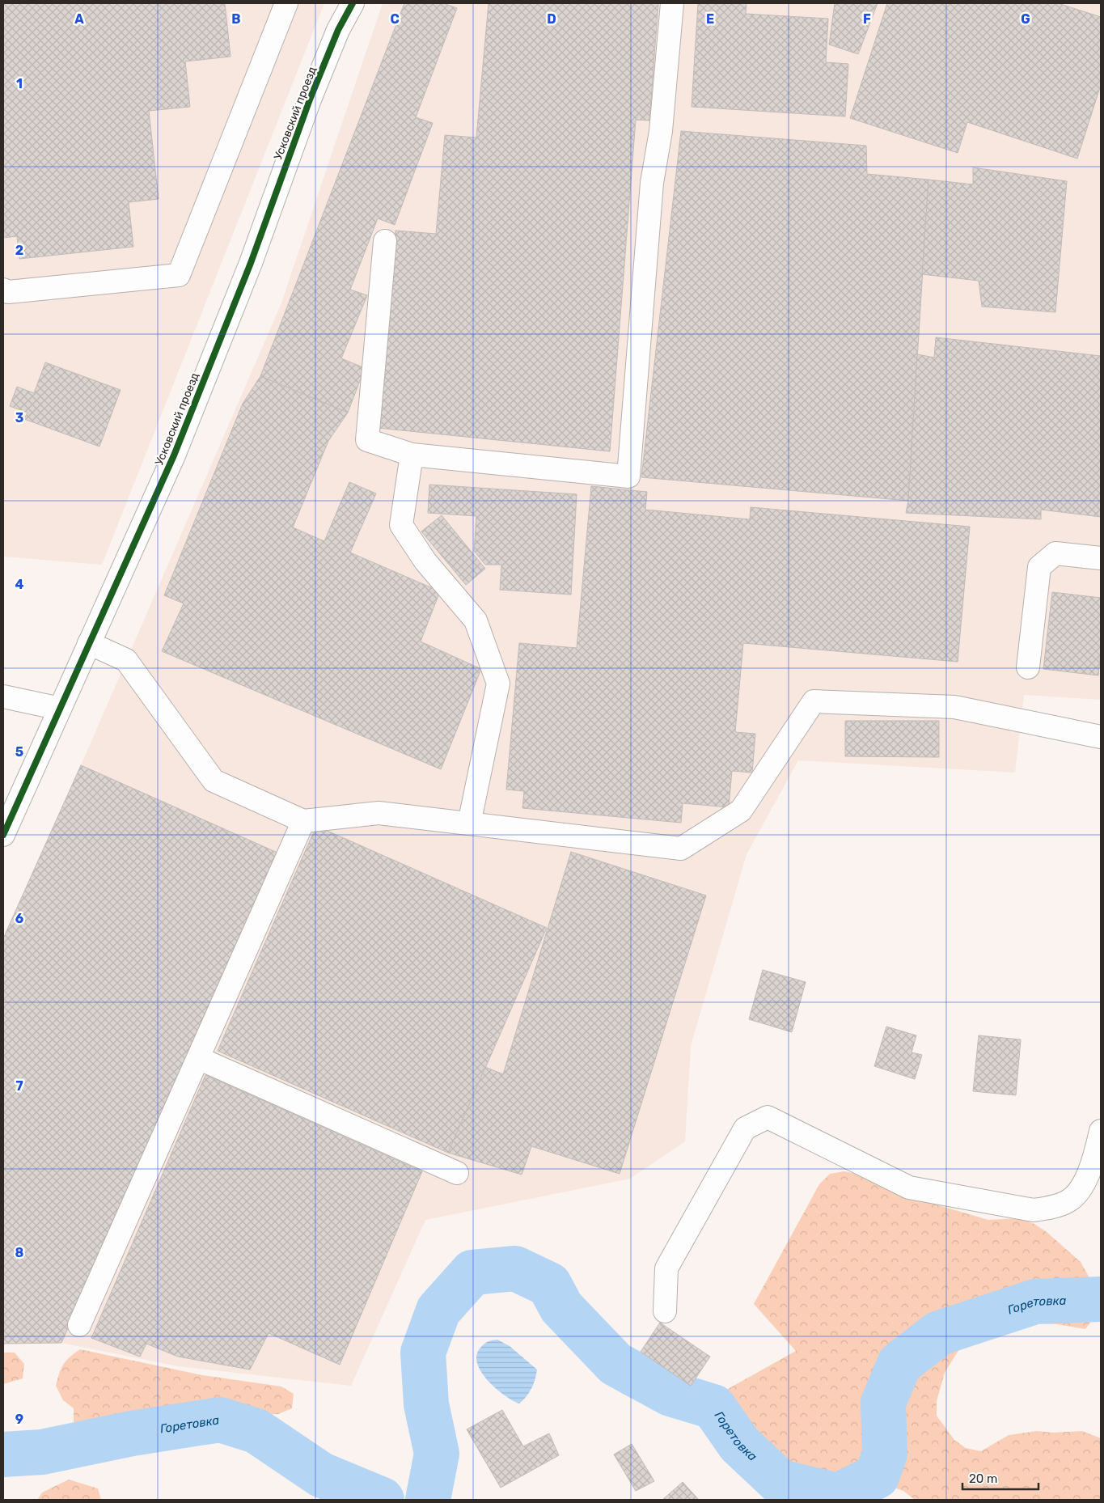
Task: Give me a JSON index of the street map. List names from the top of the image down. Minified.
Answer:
{"streets":{"street":["Усковский проезд"]},"water":["Горетовка"],"scale_bar":"20 m","grid":{"columns":["A","B","C","D","E","F","G"],"rows":["1","2","3","4","5","6","7","8","9"]}}
